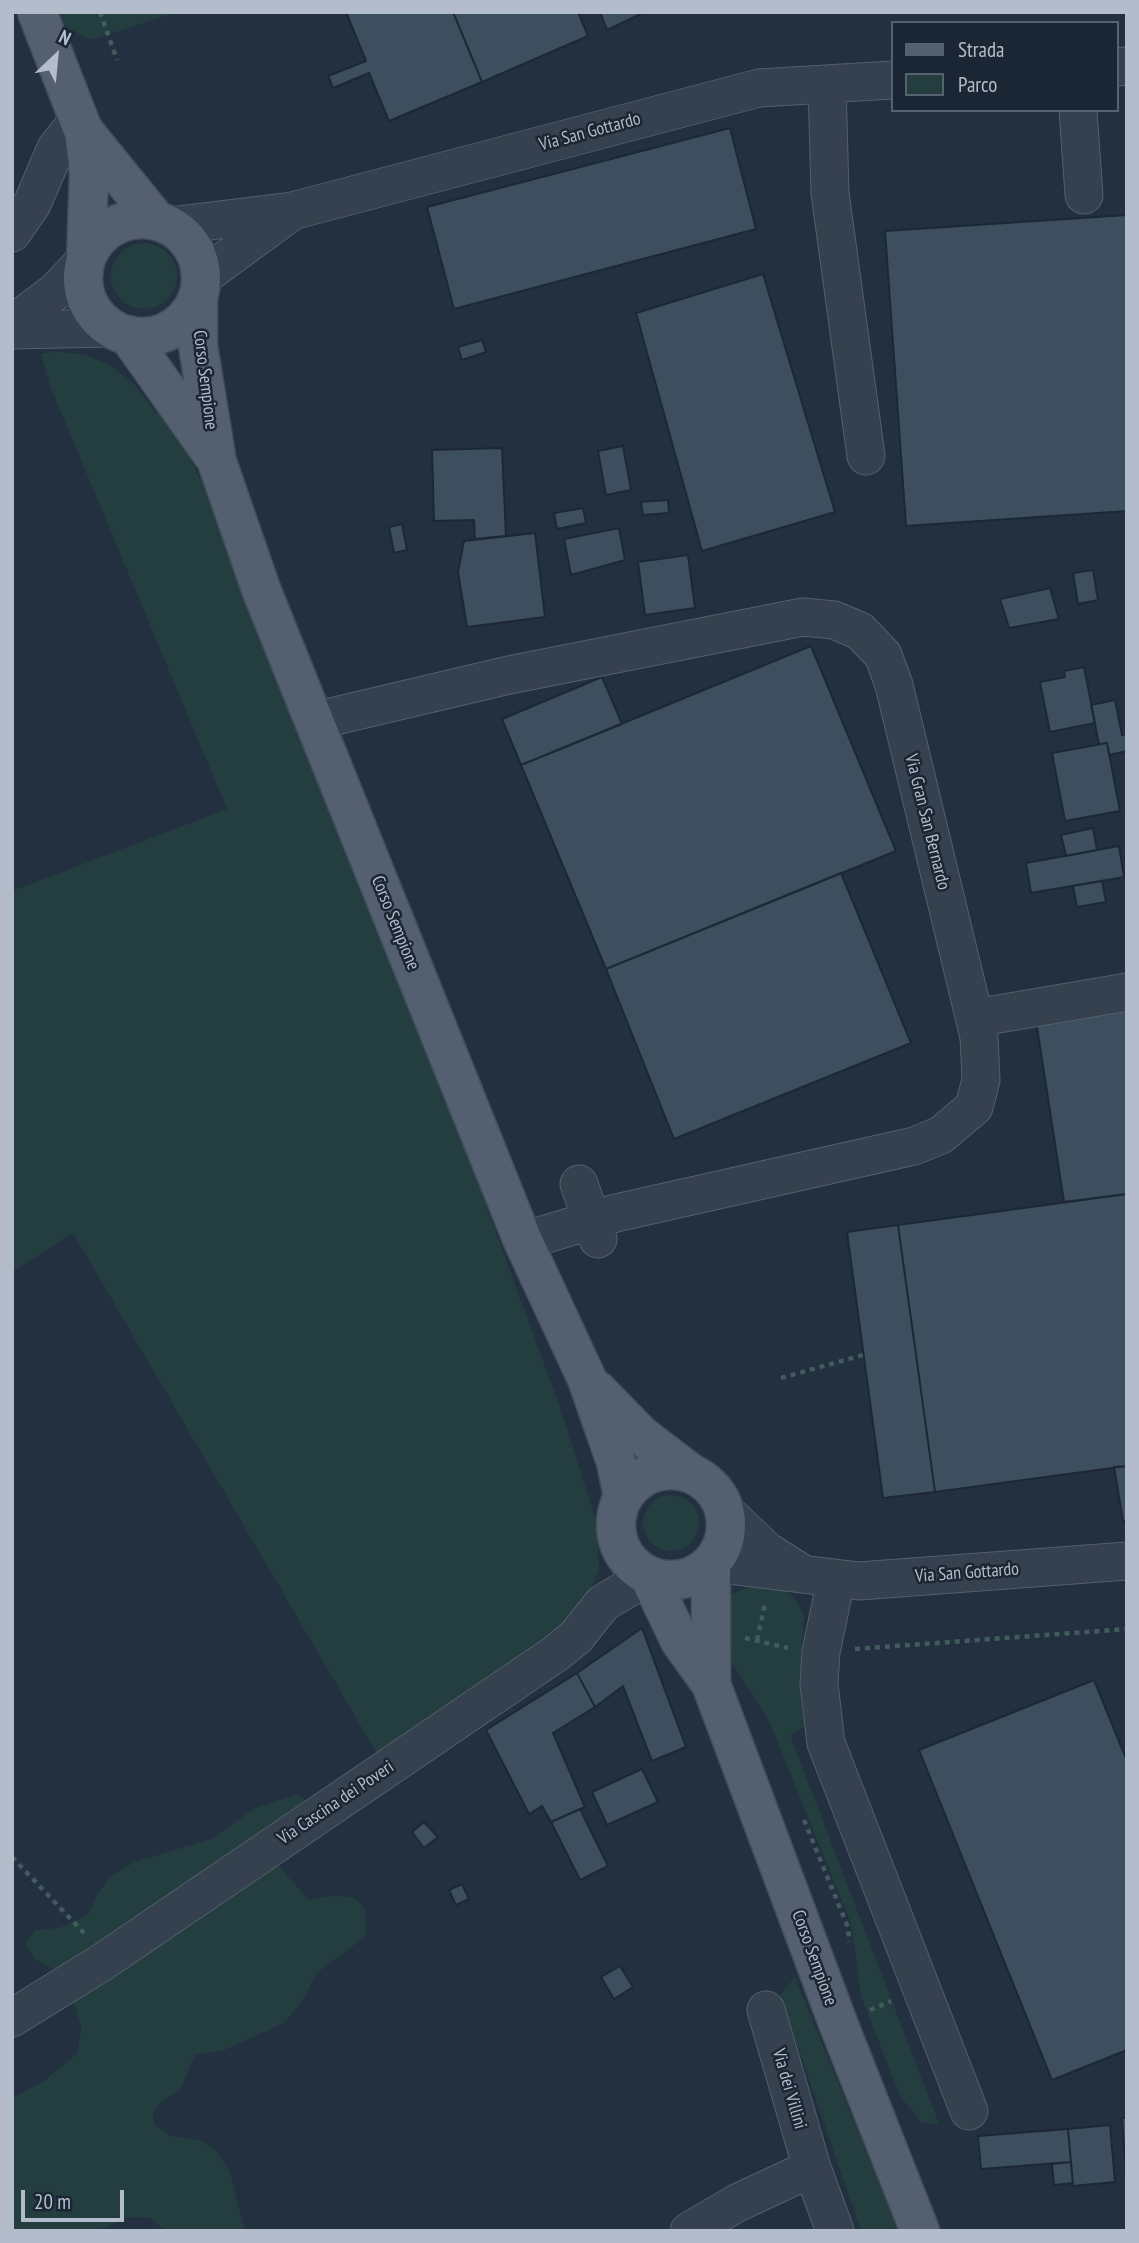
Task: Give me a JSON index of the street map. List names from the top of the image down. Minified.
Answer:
{"streets":{"main road":["Corso Sempione"],"street":["Via San Gottardo","Via Gran San Bernardo","Via Cascina dei Poveri","Via dei Villini"]},"crossings":[["Via San Gottardo","Corso Sempione"],["Via San Gottardo","Via Cascina dei Poveri"],["Corso Sempione","Via Gran San Bernardo"],["Corso Sempione","Via Cascina dei Poveri"]],"legend":["Strada","Parco"],"scale_bar":"20 m","north":"top right"}
